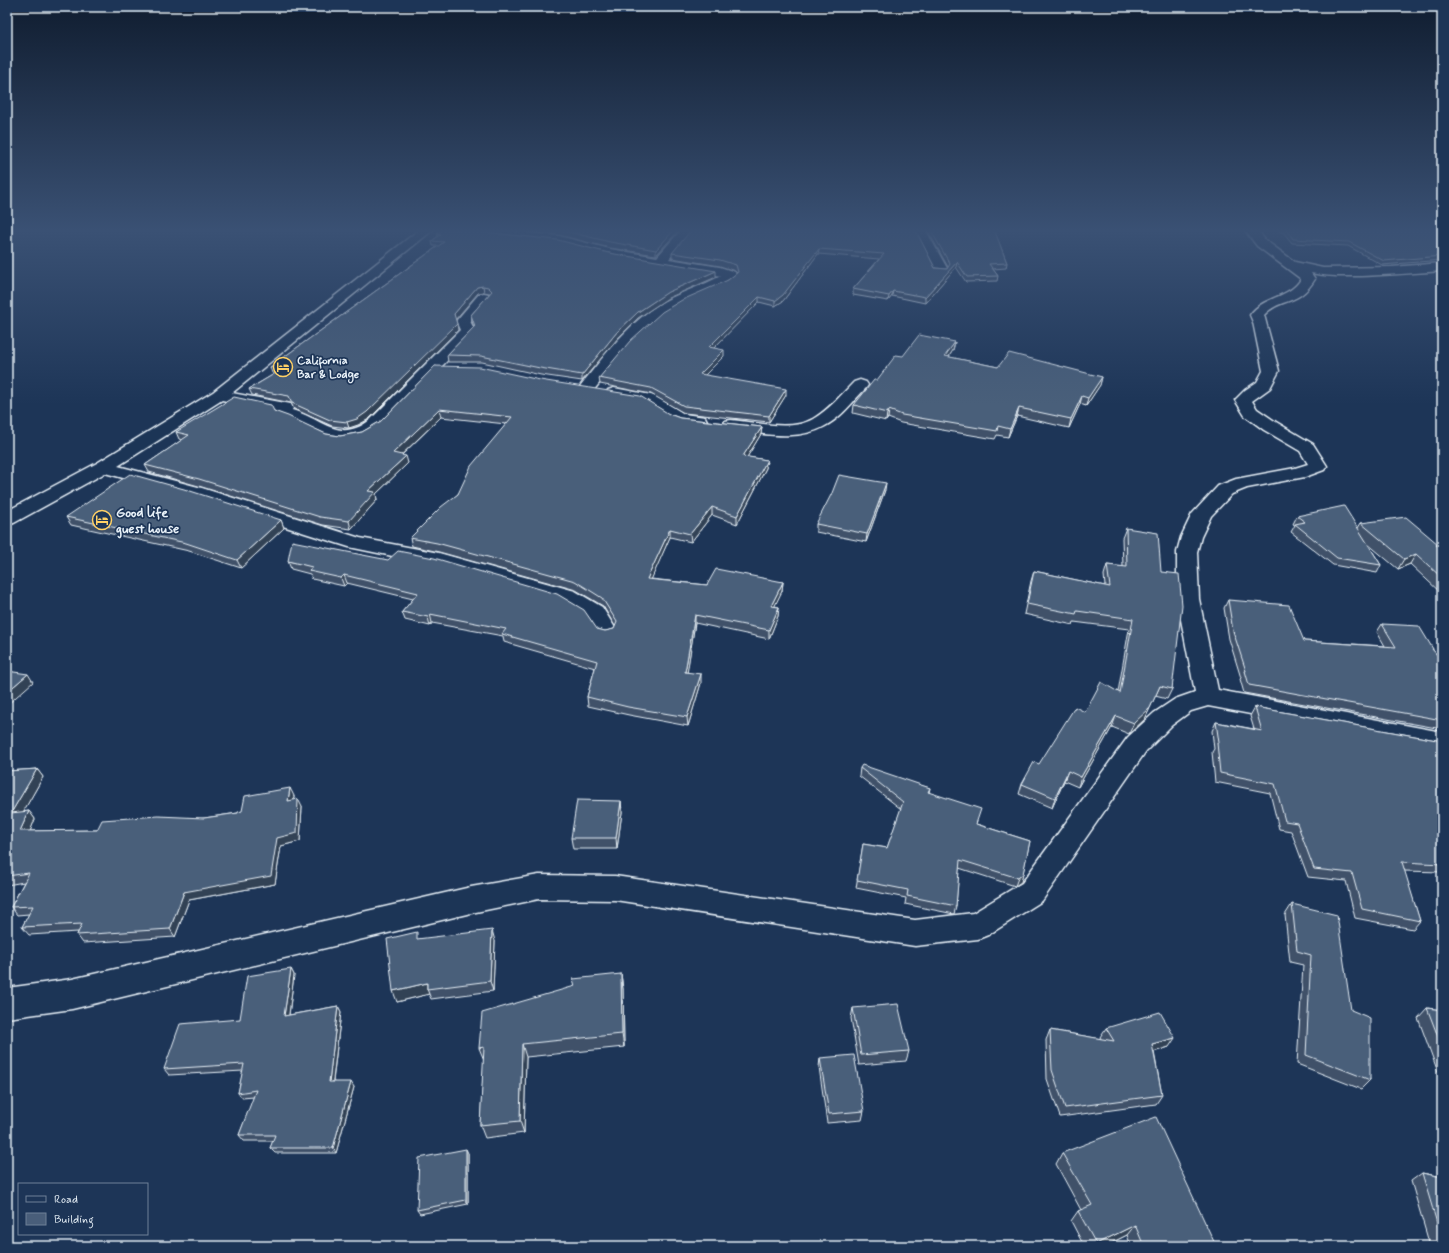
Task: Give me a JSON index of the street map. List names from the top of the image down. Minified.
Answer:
{"places":{"hotel":["California Bar & Lodge","Good life guest house"]},"legend":["Road","Building"]}
